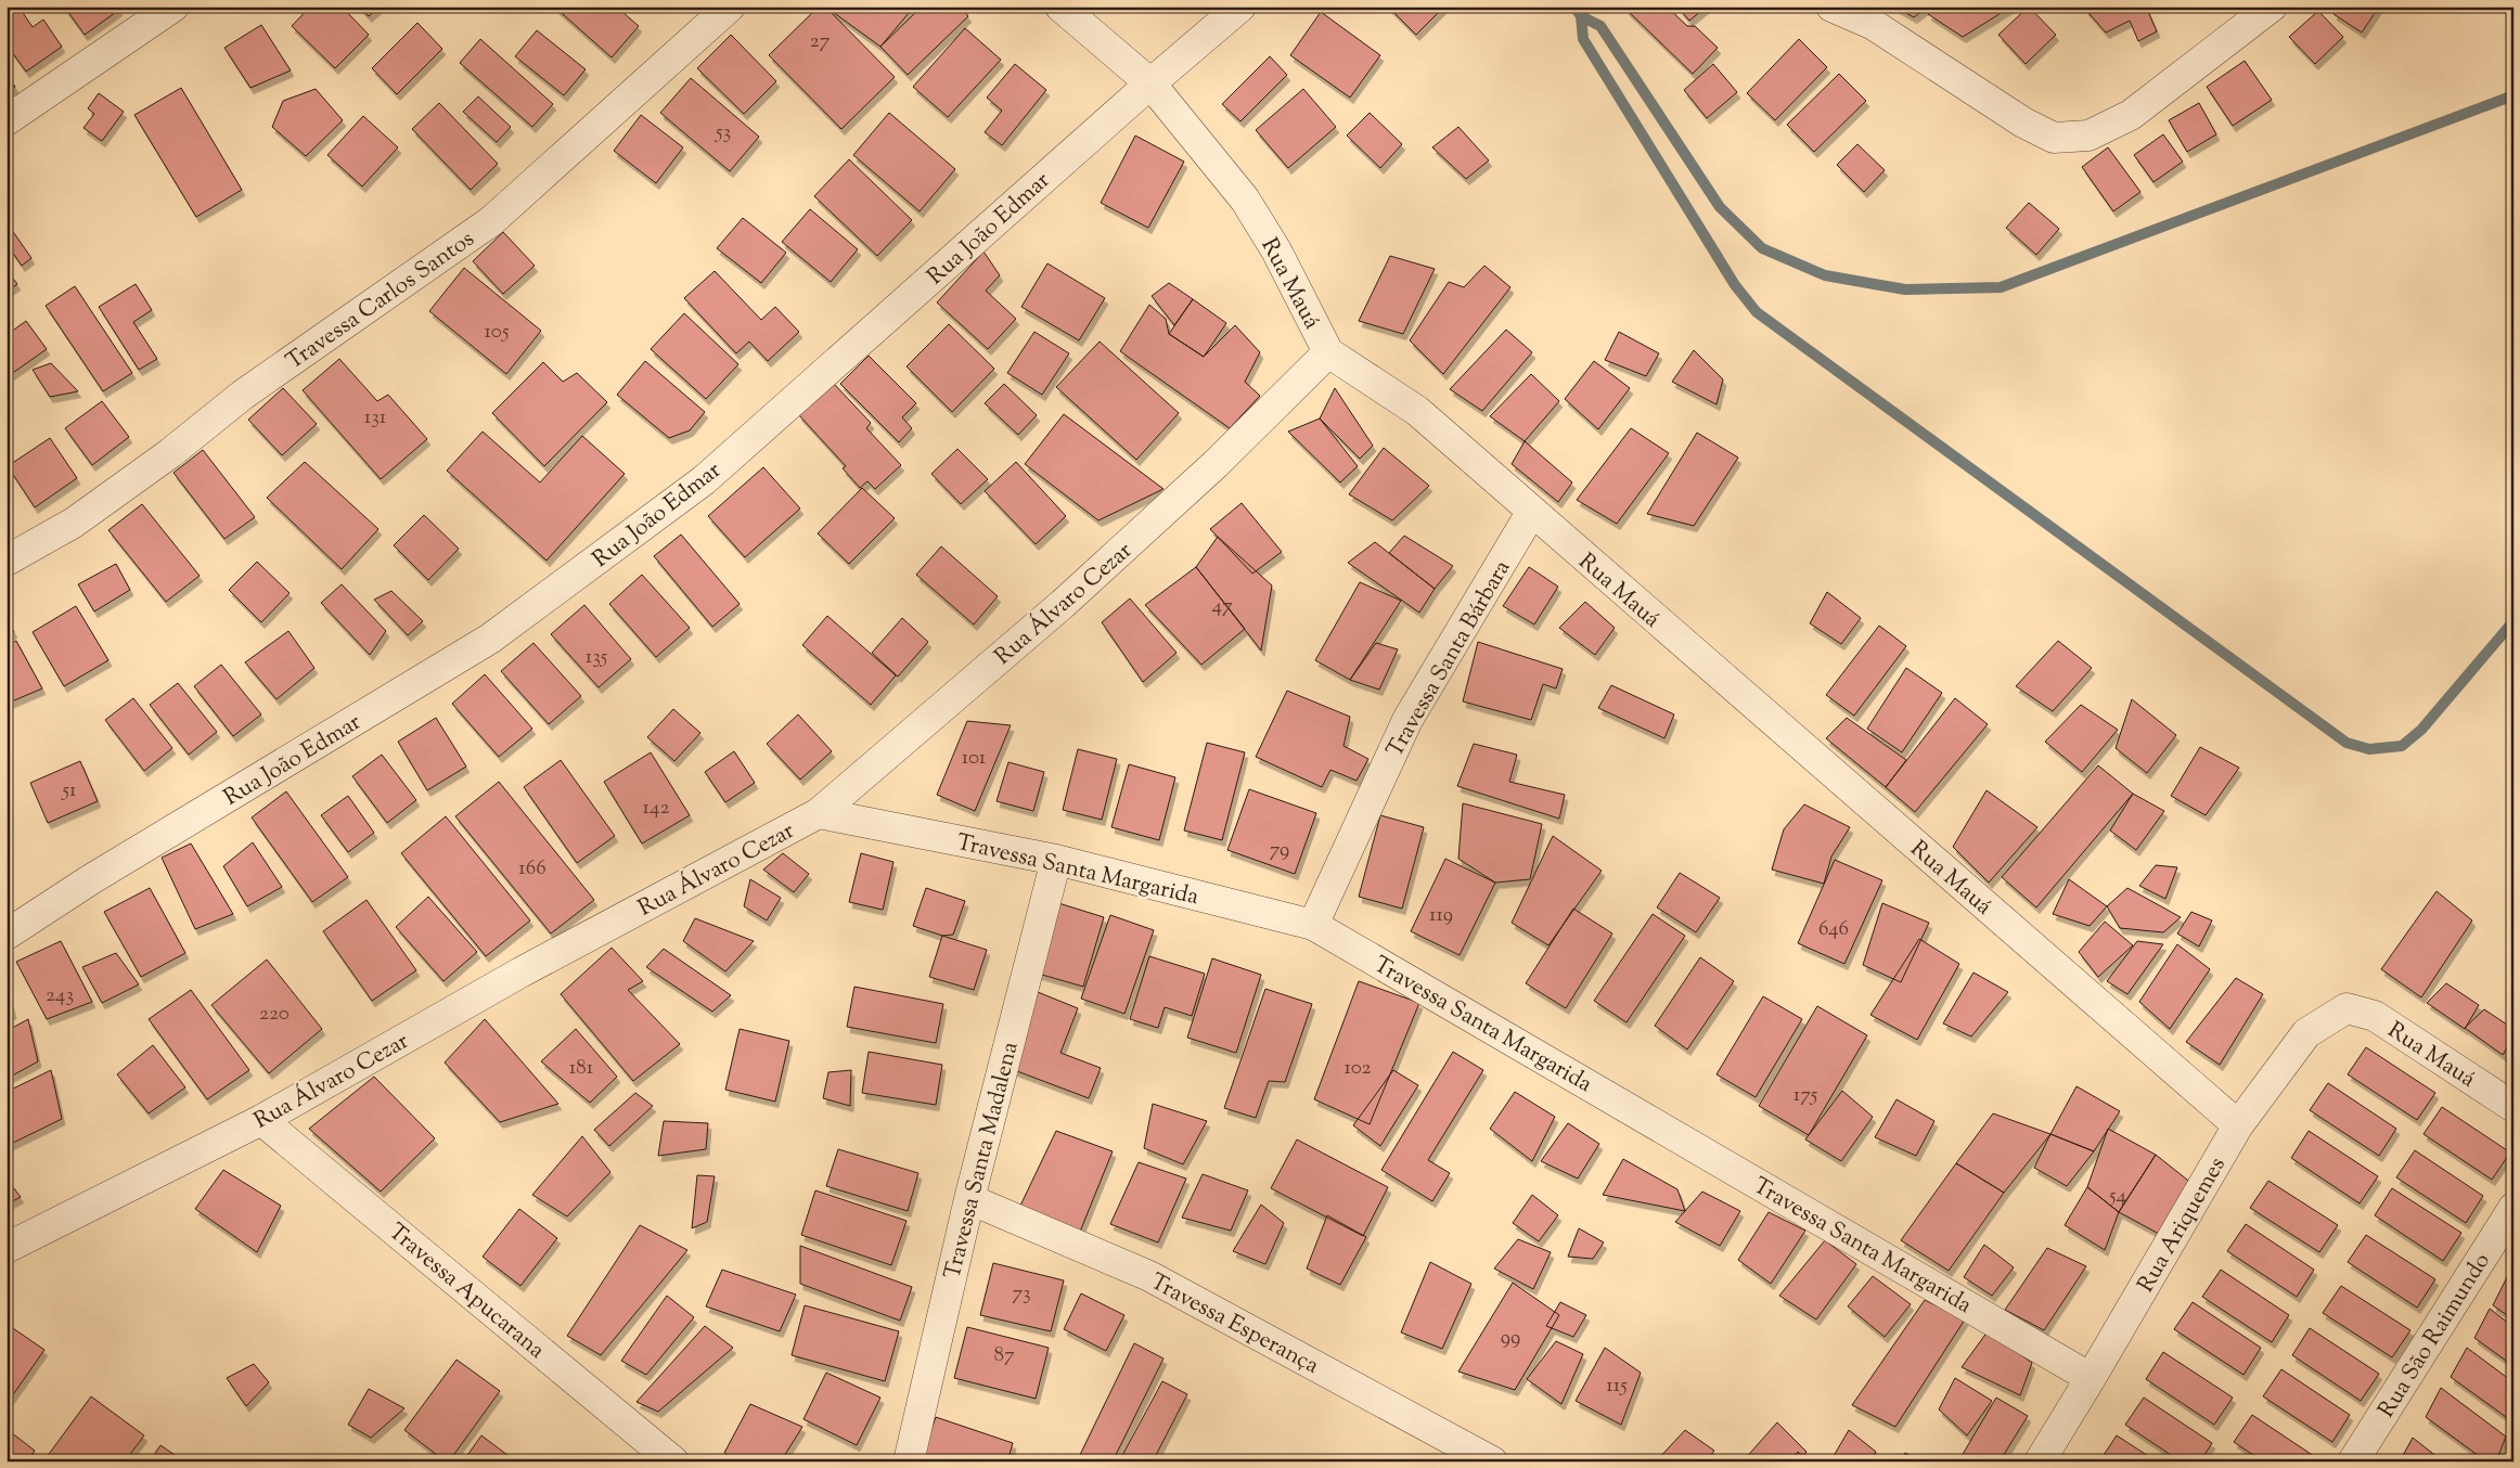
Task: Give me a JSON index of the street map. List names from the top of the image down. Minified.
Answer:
{"streets":{"street":["Rua João Edmar","Rua Mauá","Travessa Carlos Santos","Rua Álvaro Cezar","Travessa Santa Bárbara","Travessa Santa Margarida","Travessa Santa Madalena","Rua Ariquemes","Travessa Apucarana","Travessa Esperança","Rua São Raimundo"]},"crossings":[["Rua João Edmar","Rua Mauá"],["Rua Mauá","Rua Álvaro Cezar"],["Rua Mauá","Travessa Santa Bárbara"],["Rua Mauá","Rua Ariquemes"],["Rua Álvaro Cezar","Travessa Santa Margarida"],["Rua Álvaro Cezar","Travessa Apucarana"],["Travessa Santa Bárbara","Travessa Santa Margarida"],["Travessa Santa Margarida","Travessa Santa Madalena"],["Travessa Santa Margarida","Rua Ariquemes"],["Travessa Santa Madalena","Travessa Esperança"]],"house_numbers":["27","53","105","131","47","135","101","51","142","79","166","119","646","243","220","181","102","175","54","73","99","87","115"]}
